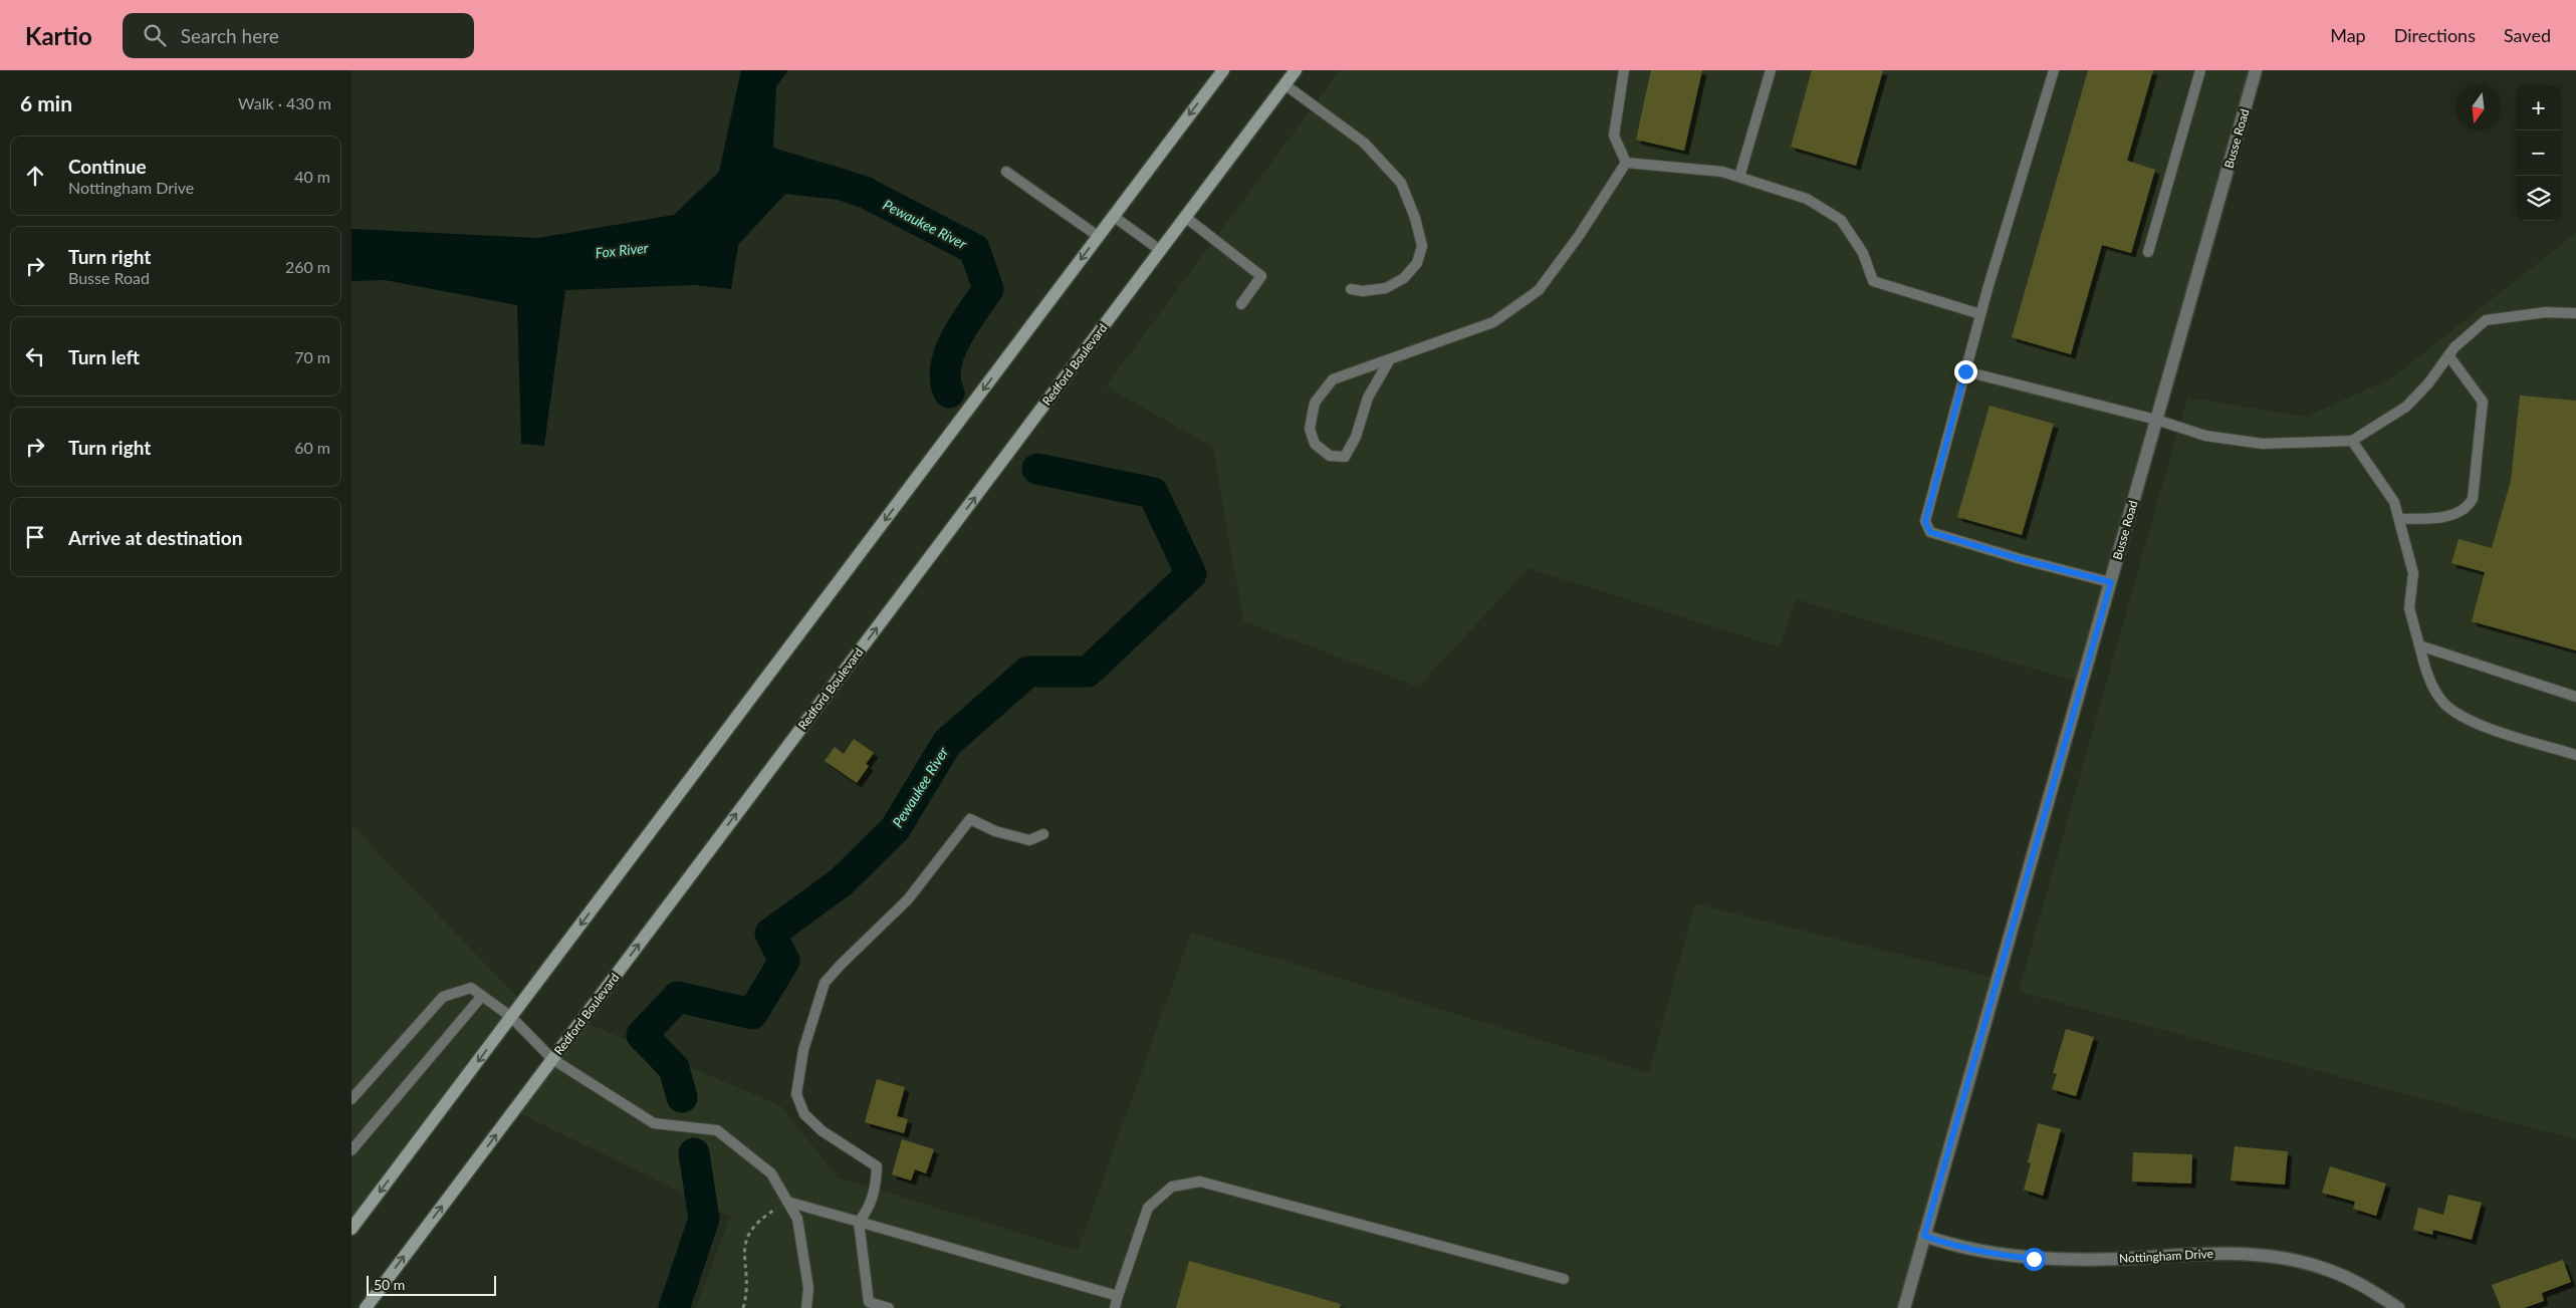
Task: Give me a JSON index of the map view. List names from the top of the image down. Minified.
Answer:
{"streets":{"main road":["Redford Boulevard"],"street":["Busse Road","Nottingham Drive"]},"crossings":[["Busse Road","Nottingham Drive"]],"water":["Pewaukee River","Fox River"],"scale_bar":"50 m","north":"bottom","page":{"header":"Kartio","search":"Search here","nav":["Map","Directions","Saved"],"heading":["6 min","Walk · 430 m"],"map_buttons":["+","−"],"list":[["Continue","Nottingham Drive","40 m"],["Turn right","Busse Road","260 m"],["Turn left","70 m"],["Turn right","60 m"],"Arrive at destination"],"scale":"50 m"}}
